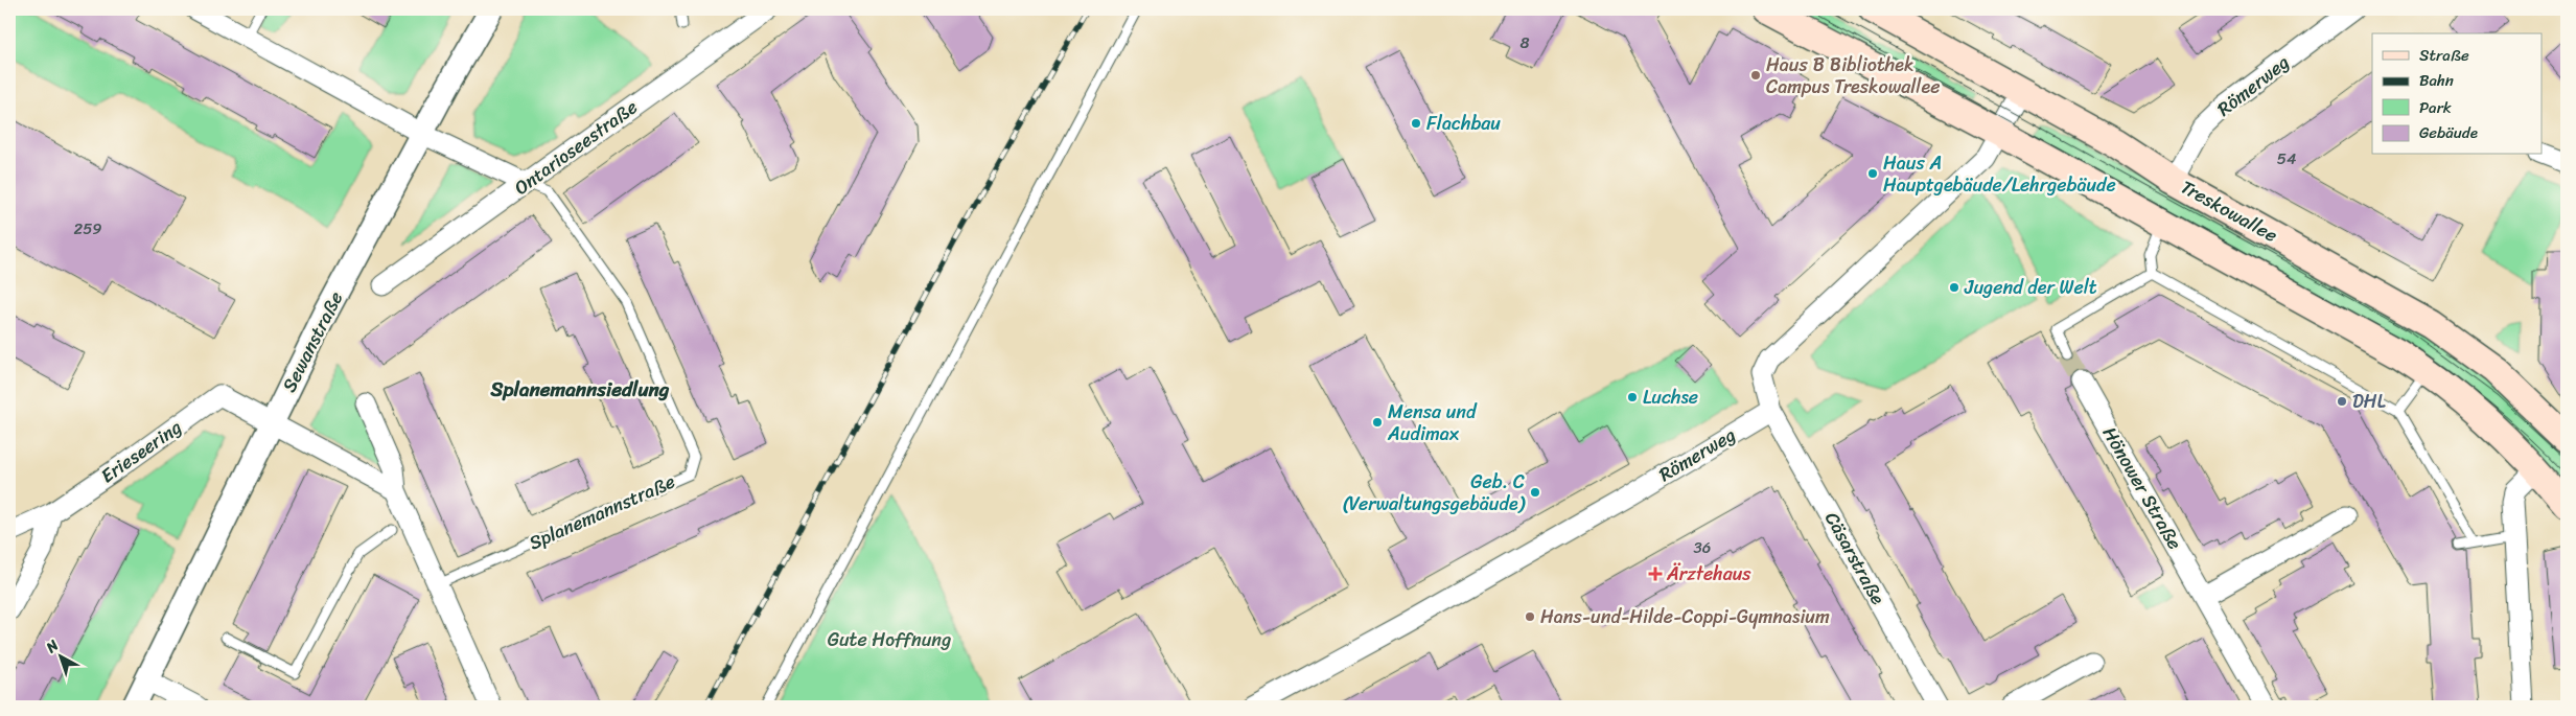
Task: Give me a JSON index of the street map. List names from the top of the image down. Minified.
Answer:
{"streets":{"main road":["Treskowallee"],"street":["Römerweg","Ontarioseestraße","Sewanstraße","Erieseering","Hönower Straße","Splanemannstraße","Cäsarstraße"]},"crossings":[["Römerweg","Treskowallee"],["Römerweg","Cäsarstraße"],["Ontarioseestraße","Splanemannstraße"],["Sewanstraße","Erieseering"],["Sewanstraße","Splanemannstraße"]],"districts":["Splanemannsiedlung"],"parks":["Gute Hoffnung"],"places":{"other":["Haus B Bibliothek Campus Treskowallee","Flachbau","Haus A Hauptgebäude/Lehrgebäude","Jugend der Welt","Luchse","DHL","Mensa und Audimax","Geb. C (Verwaltungsgebäude)","Hans-und-Hilde-Coppi-Gymnasium"],"health":["Ärztehaus"]},"house_numbers":["8","54","259","36"],"legend":["Straße","Bahn","Park","Gebäude"],"north":"top left"}
